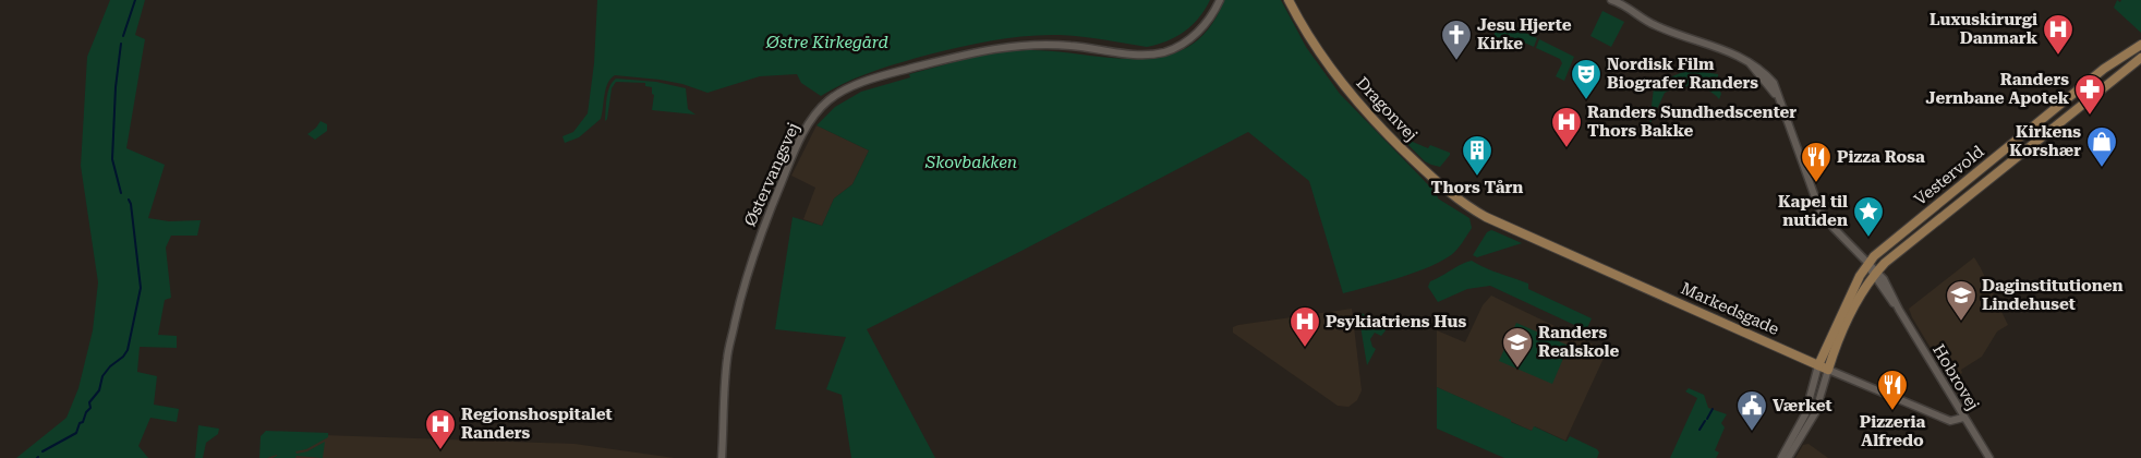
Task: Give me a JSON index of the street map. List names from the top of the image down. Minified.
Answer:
{"streets":{"main road":["Dragonvej","Vestervold","Markedsgade"],"street":["Østervangsvej","Hobrovej"]},"crossings":[["Dragonvej","Markedsgade"],["Vestervold","Markedsgade"],["Vestervold","Hobrovej"],["Markedsgade","Hobrovej"]],"parks":["Østre Kirkegård","Skovbakken"],"places":{"hospital":["Luxuskirurgi Danmark","Randers Sundhedscenter Thors Bakke","Psykiatriens Hus","Regionshospitalet Randers"],"church":["Jesu Hjerte Kirke"],"theatre":["Nordisk Film Biografer Randers"],"pharmacy":["Randers Jernbane Apotek"],"shop":["Kirkens Korshær"],"building":["Thors Tårn"],"restaurant":["Pizza Rosa","Pizzeria Alfredo"],"place":["Kapel til nutiden"],"school or university":["Daginstitutionen Lindehuset","Randers Realskole"],"public building":["Værket"]}}
